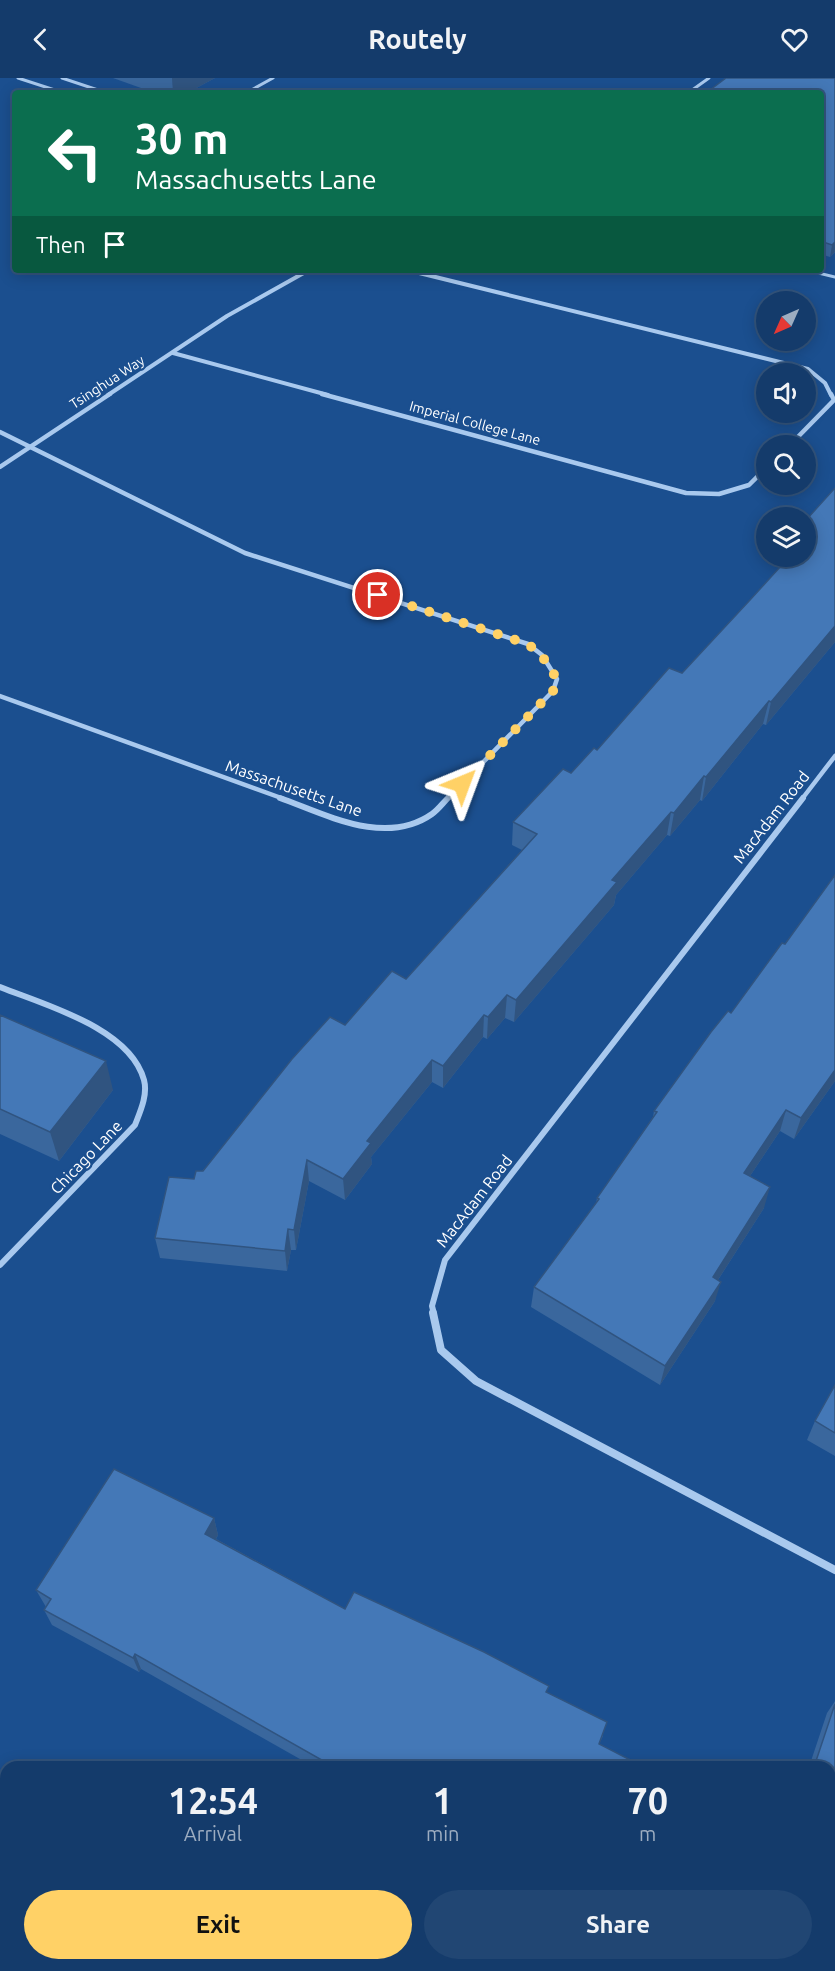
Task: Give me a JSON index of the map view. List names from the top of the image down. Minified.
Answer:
{"streets":{"street":["Tsinghua Way","Imperial College Lane","Massachusetts Lane","MacAdam Road","Chicago Lane"]},"crossings":[["Tsinghua Way","Imperial College Lane"],["Tsinghua Way","Massachusetts Lane"]],"north":"bottom left","page":{"header":"Routely","turn":["30 m","Massachusetts Lane"],"then":"Then","eta":["12:54","Arrival","1","min","70","m"],"buttons":["Exit","Share"]}}
